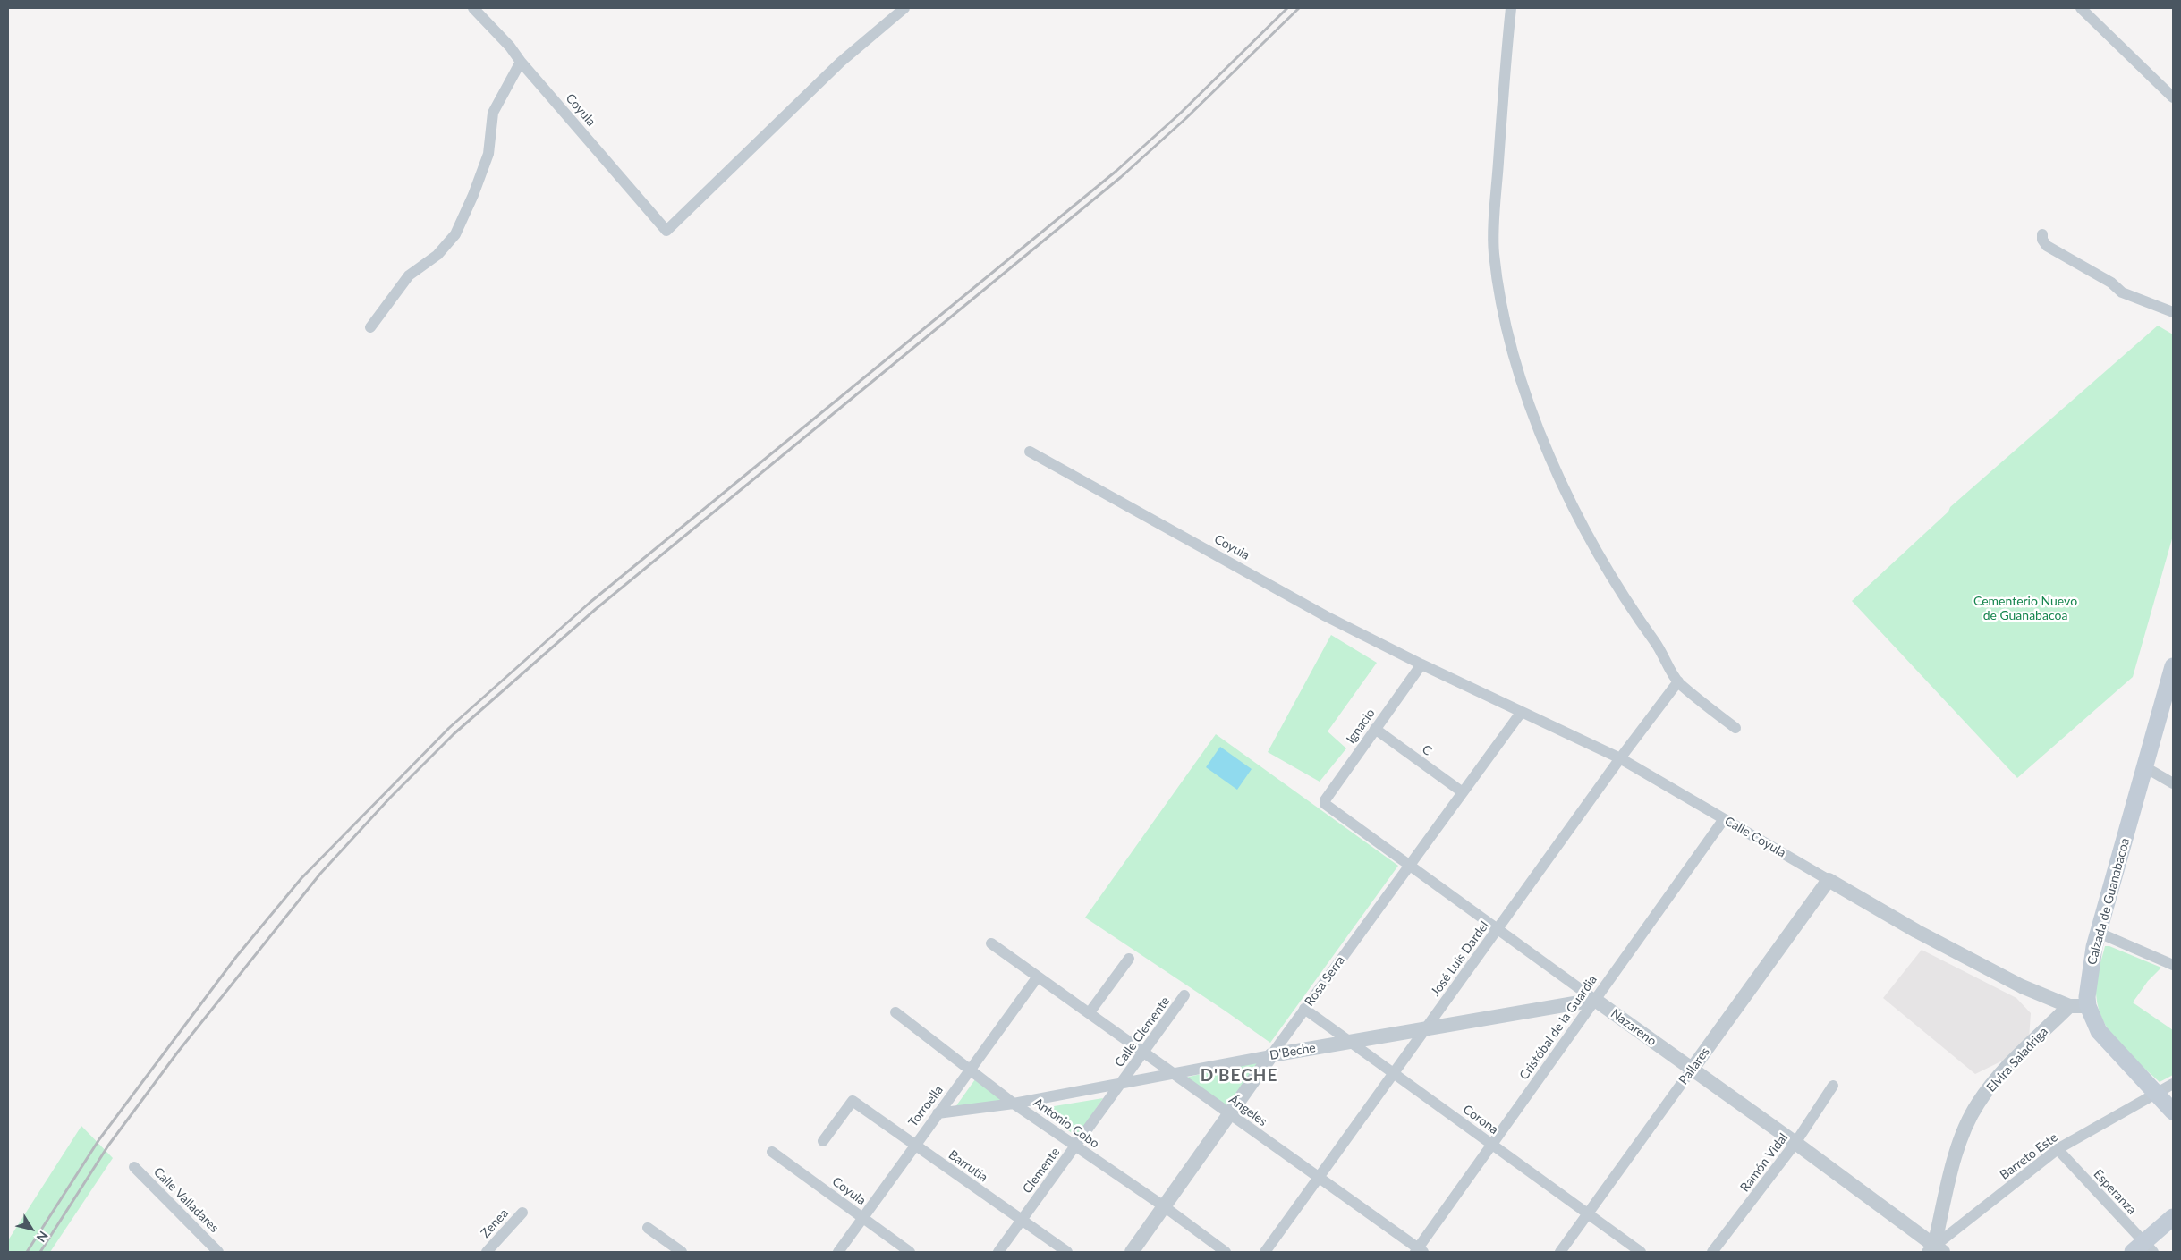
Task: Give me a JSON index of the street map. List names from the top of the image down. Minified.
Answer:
{"streets":{"main road":["Calzada de Guanabacoa"],"street":["Coyula","Ignacio","C","Calle Coyula","José Luis Dardel","Rosa Serra","Cristóbal de la Guardia","Nazareno","Calle Clemente","D'Beche","Elvira Saladriga","Pallares","Torroella","Ángeles","Corona","Antonio Cobo","Barreto Este","Ramón Vidal","Barrutia","Clemente","Esperanza","Calle Valladares","Zenea"]},"crossings":[["Coyula","Ignacio"],["Coyula","Calle Coyula"],["Coyula","Torroella"],["Ignacio","C"],["Ignacio","Calle Coyula"],["Ignacio","Nazareno"],["C","Rosa Serra"],["Calle Coyula","Calzada de Guanabacoa"],["Calle Coyula","José Luis Dardel"],["Calle Coyula","Rosa Serra"],["Calle Coyula","Cristóbal de la Guardia"],["Calle Coyula","Elvira Saladriga"],["Calle Coyula","Pallares"],["Calzada de Guanabacoa","Barreto Este"],["José Luis Dardel","Nazareno"],["José Luis Dardel","D'Beche"],["José Luis Dardel","Ángeles"],["José Luis Dardel","Corona"],["Rosa Serra","Nazareno"],["Rosa Serra","D'Beche"],["Rosa Serra","Ángeles"],["Rosa Serra","Corona"],["Rosa Serra","Antonio Cobo"],["Cristóbal de la Guardia","Nazareno"],["Cristóbal de la Guardia","D'Beche"],["Cristóbal de la Guardia","Ángeles"],["Cristóbal de la Guardia","Corona"],["Nazareno","D'Beche"],["Nazareno","Elvira Saladriga"],["Nazareno","Pallares"],["Nazareno","Barreto Este"],["Nazareno","Ramón Vidal"],["Calle Clemente","D'Beche"],["Calle Clemente","Ángeles"],["Calle Clemente","Clemente"],["D'Beche","Torroella"],["D'Beche","Ángeles"],["D'Beche","Corona"],["D'Beche","Antonio Cobo"],["D'Beche","Clemente"],["Elvira Saladriga","Barreto Este"],["Pallares","Corona"],["Torroella","Ángeles"],["Torroella","Antonio Cobo"],["Torroella","Barrutia"],["Antonio Cobo","Clemente"],["Barreto Este","Esperanza"],["Barrutia","Clemente"]],"districts":["D'BECHE"],"parks":["Cementerio Nuevo de Guanabacoa"],"north":"bottom right"}
